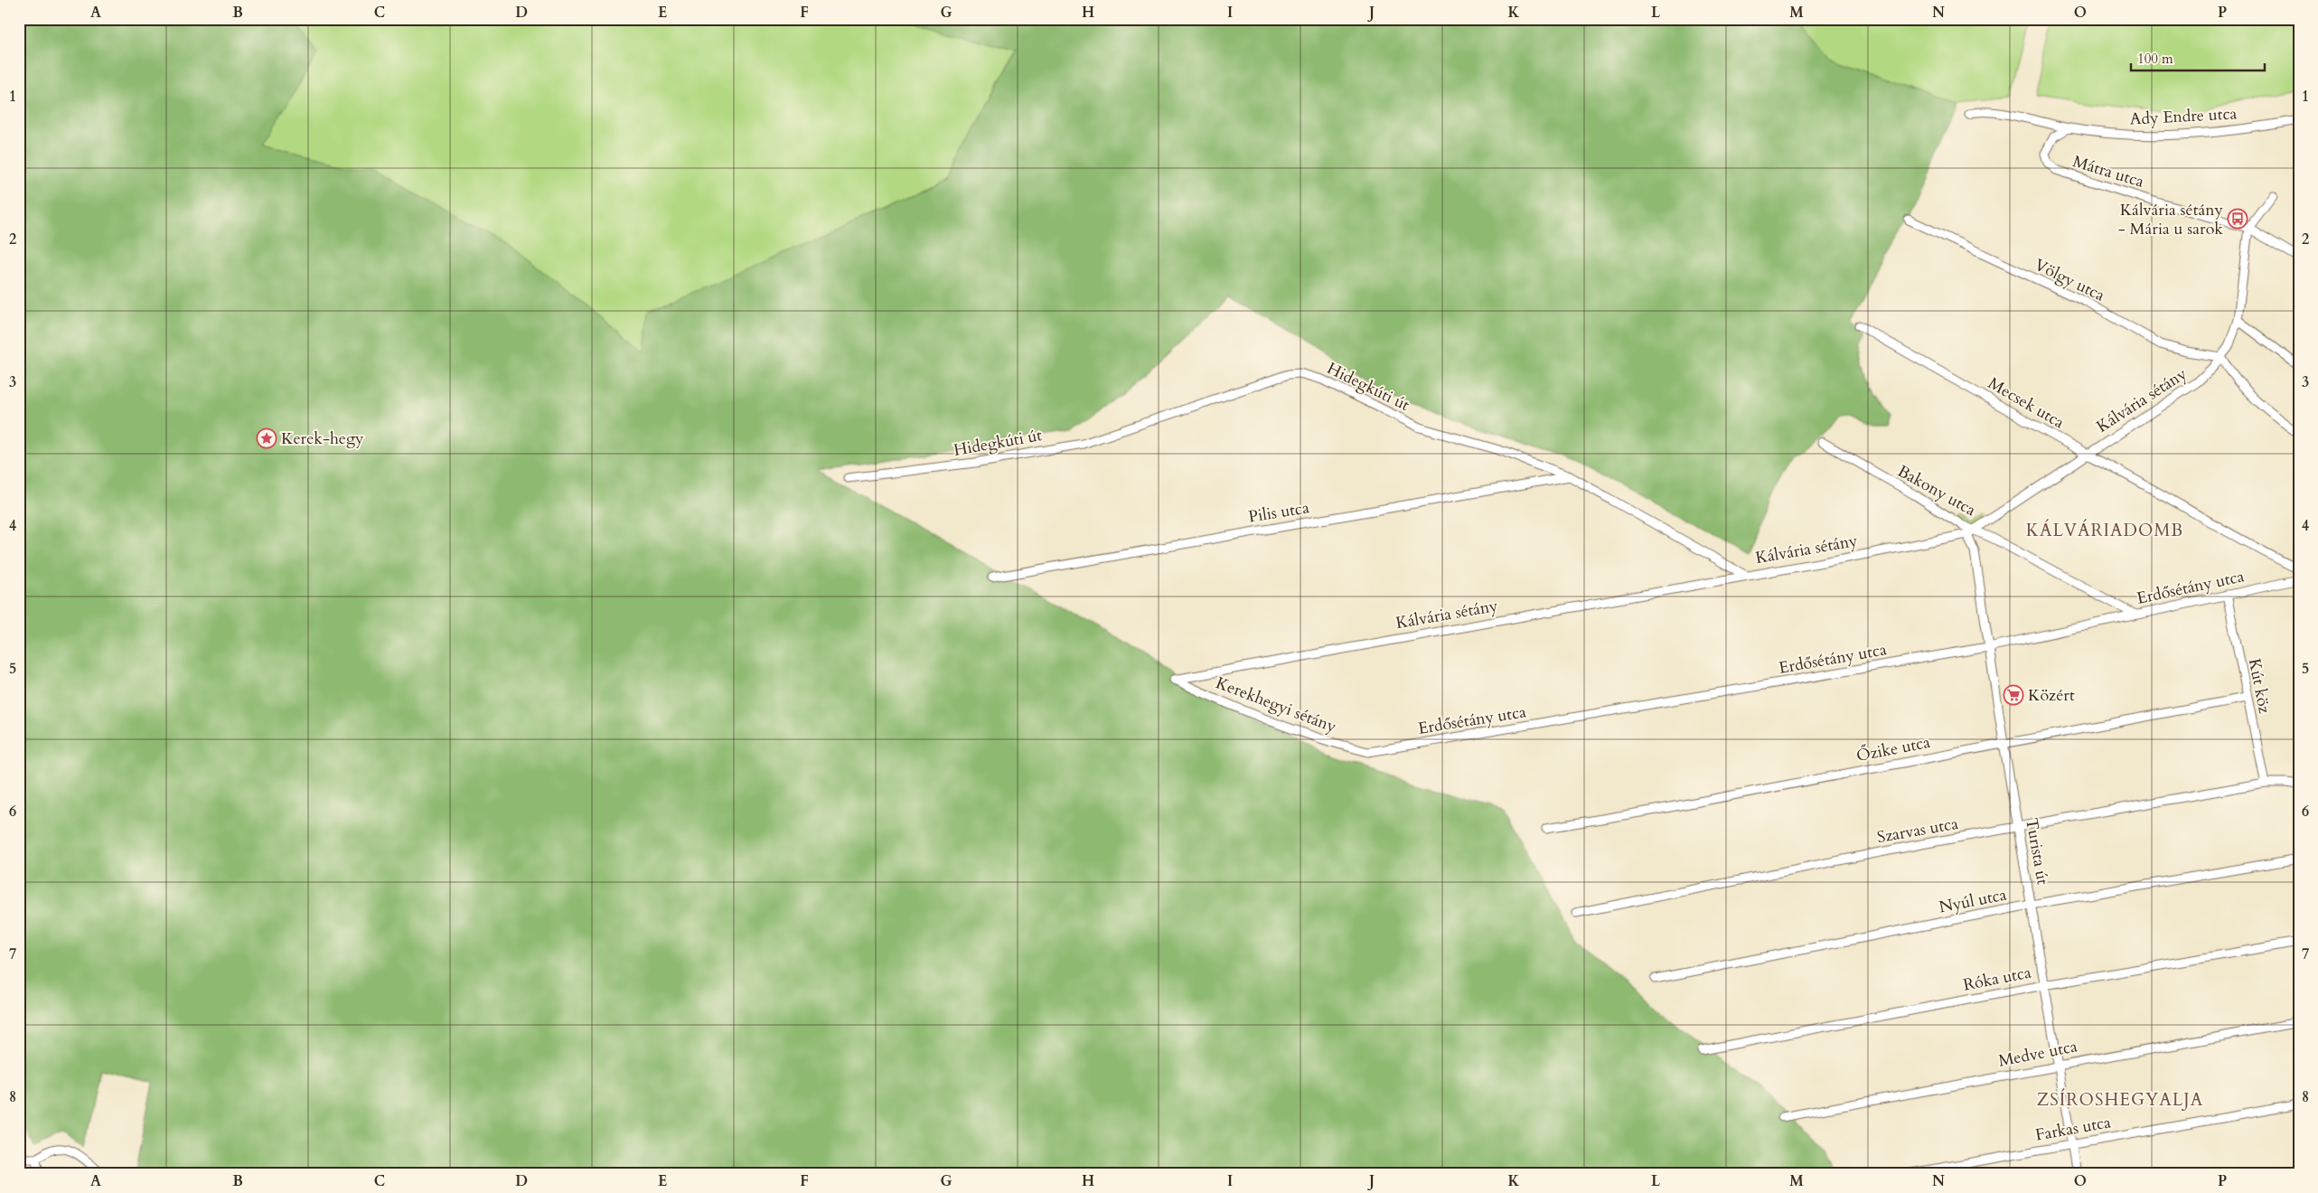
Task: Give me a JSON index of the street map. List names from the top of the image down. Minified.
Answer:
{"streets":{"street":["Ady Endre utca","Mátra utca","Völgy utca","Hidegkúti út","Kálvária sétány","Mecsek utca","Bakony utca","Pilis utca","Erdősétány utca","Kút köz","Kerekhegyi sétány","Őzike utca","Szarvas utca","Turista út","Nyúl utca","Róka utca","Medve utca","Farkas utca"]},"crossings":[["Ady Endre utca","Mátra utca"],["Mátra utca","Kálvária sétány"],["Völgy utca","Kálvária sétány"],["Hidegkúti út","Kálvária sétány"],["Hidegkúti út","Pilis utca"],["Kálvária sétány","Mecsek utca"],["Kálvária sétány","Bakony utca"],["Kálvária sétány","Kerekhegyi sétány"],["Kálvária sétány","Turista út"],["Bakony utca","Erdősétány utca"],["Erdősétány utca","Kút köz"],["Erdősétány utca","Kerekhegyi sétány"],["Erdősétány utca","Turista út"],["Kút köz","Őzike utca"],["Kút köz","Szarvas utca"],["Őzike utca","Turista út"],["Szarvas utca","Turista út"],["Turista út","Nyúl utca"],["Turista út","Róka utca"],["Turista út","Medve utca"],["Turista út","Farkas utca"]],"districts":["KÁLVÁRIADOMB","ZSÍROSHEGYALJA"],"places":{"bus stop":["Kálvária sétány - Mária u sarok"],"place":["Kerek-hegy"],"supermarket":["Közért"]},"scale_bar":"100 m","grid":{"columns":["A","B","C","D","E","F","G","H","I","J","K","L","M","N","O","P"],"rows":["1","2","3","4","5","6","7","8"]}}
